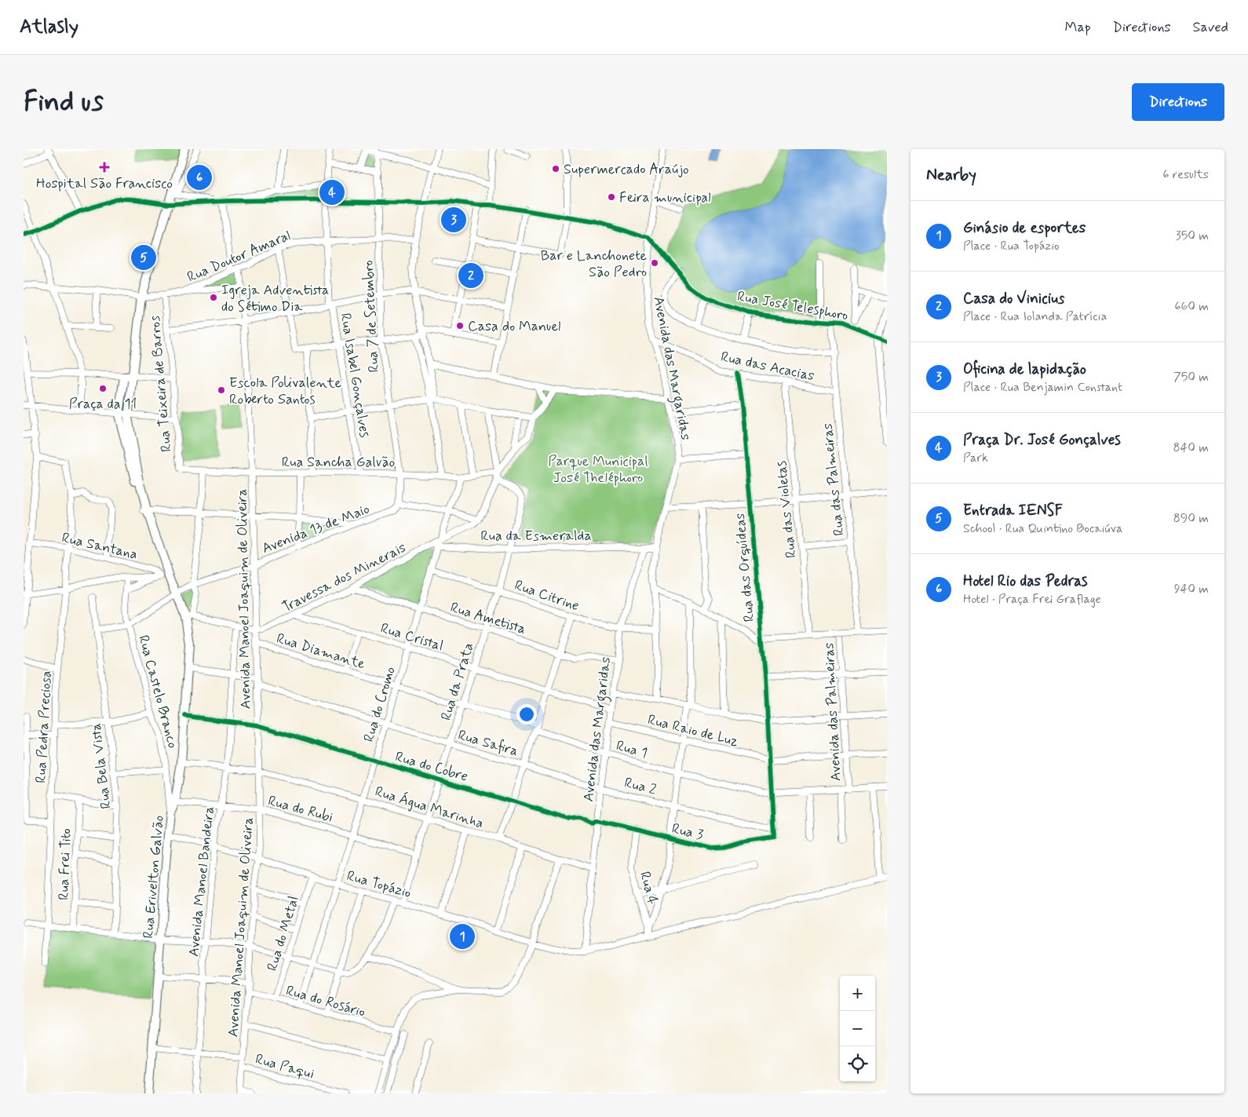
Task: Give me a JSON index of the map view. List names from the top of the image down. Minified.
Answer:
{"streets":{"main road":["Rua Erivelton Galvão"],"street":["Rua Doutor Amaral","Rua José Telesphoro","Rua 7 de Setembro","Rua das Acacias","Avenida das Margaridas","Rua Isabel Gonçalves","Rua Teixeira de Barros","Rua Sancha Galvão","Rua das Palmeiras","Rua das Violetas","Avenida 13 de Maio","Rua da Esmeralda","Rua Santana","Rua das Orquídeas","Travessa dos Minerais","Rua Citrine","Avenida Manoel Joaquim de Oliveira","Rua Ametista","Rua Cristal","Rua Diamante","Rua da Prata","Rua Castelo Branco","Rua do Cromo","Avenida das Palmeiras","Rua Pedra Preciosa","Rua Raio de Luz","Rua Safira","Rua 1","Rua Bela Vista","Rua do Cobre","Rua 2","Rua Água Marinha","Rua do Rubi","Rua 3","Rua Frei Tito","Avenida Manoel Bandeira","Rua Topázio","Rua 4","Rua do Metal","Rua do Rosário","Rua Paqui"]},"crossings":[["Rua Doutor Amaral","Rua 7 de Setembro"],["Rua Doutor Amaral","Rua Isabel Gonçalves"],["Rua Doutor Amaral","Rua Teixeira de Barros"],["Rua Doutor Amaral","Avenida Manoel Joaquim de Oliveira"],["Rua José Telesphoro","Avenida das Margaridas"],["Rua José Telesphoro","Rua das Palmeiras"],["Rua 7 de Setembro","Rua Sancha Galvão"],["Rua 7 de Setembro","Avenida 13 de Maio"],["Rua das Acacias","Avenida das Margaridas"],["Rua das Acacias","Rua das Palmeiras"],["Rua das Acacias","Rua das Violetas"],["Rua das Acacias","Rua das Orquídeas"],["Avenida das Margaridas","Rua da Esmeralda"],["Avenida das Margaridas","Rua Citrine"],["Avenida das Margaridas","Rua Ametista"],["Avenida das Margaridas","Rua Cristal"],["Avenida das Margaridas","Rua Raio de Luz"],["Avenida das Margaridas","Rua Safira"],["Avenida das Margaridas","Rua 1"],["Avenida das Margaridas","Rua do Cobre"],["Avenida das Margaridas","Rua 2"],["Avenida das Margaridas","Rua Água Marinha"],["Avenida das Margaridas","Rua 3"],["Avenida das Margaridas","Rua Topázio"],["Rua Isabel Gonçalves","Rua Sancha Galvão"],["Rua Teixeira de Barros","Rua Sancha Galvão"],["Rua Sancha Galvão","Avenida Manoel Joaquim de Oliveira"],["Rua Sancha Galvão","Rua do Cromo"],["Avenida 13 de Maio","Avenida Manoel Joaquim de Oliveira"],["Avenida 13 de Maio","Rua Castelo Branco"],["Avenida 13 de Maio","Rua Erivelton Galvão"],["Rua da Esmeralda","Travessa dos Minerais"],["Rua da Esmeralda","Rua da Prata"],["Rua da Esmeralda","Rua do Cromo"],["Rua Santana","Rua Pedra Preciosa"],["Rua Santana","Rua Erivelton Galvão"],["Rua das Orquídeas","Rua Raio de Luz"],["Rua das Orquídeas","Rua 1"],["Rua das Orquídeas","Rua 2"],["Rua das Orquídeas","Rua 3"],["Travessa dos Minerais","Avenida Manoel Joaquim de Oliveira"],["Travessa dos Minerais","Rua Ametista"],["Travessa dos Minerais","Rua Cristal"],["Travessa dos Minerais","Rua do Cromo"],["Rua Citrine","Rua da Prata"],["Rua Citrine","Rua do Cromo"],["Avenida Manoel Joaquim de Oliveira","Rua Diamante"],["Avenida Manoel Joaquim de Oliveira","Rua Safira"],["Avenida Manoel Joaquim de Oliveira","Rua do Cobre"],["Avenida Manoel Joaquim de Oliveira","Rua Água Marinha"],["Avenida Manoel Joaquim de Oliveira","Rua do Rubi"],["Avenida Manoel Joaquim de Oliveira","Rua Topázio"],["Avenida Manoel Joaquim de Oliveira","Rua do Rosário"],["Avenida Manoel Joaquim de Oliveira","Rua Paqui"],["Rua Ametista","Rua da Prata"],["Rua Ametista","Rua do Cromo"],["Rua Cristal","Rua da Prata"],["Rua Cristal","Rua do Cromo"],["Rua Diamante","Rua da Prata"],["Rua Diamante","Rua do Cromo"],["Rua Diamante","Rua 1"],["Rua da Prata","Rua Safira"],["Rua da Prata","Rua do Cobre"],["Rua da Prata","Rua Água Marinha"],["Rua da Prata","Rua do Rubi"],["Rua da Prata","Rua Topázio"],["Rua Castelo Branco","Rua Erivelton Galvão"],["Rua do Cromo","Rua Safira"],["Rua do Cromo","Rua do Cobre"],["Rua do Cromo","Rua Água Marinha"],["Rua do Cromo","Rua do Rubi"],["Rua do Cromo","Rua Topázio"],["Rua do Cromo","Rua do Rosário"],["Avenida das Palmeiras","Rua Raio de Luz"],["Avenida das Palmeiras","Rua 1"],["Rua Safira","Rua 2"],["Rua do Cobre","Rua 3"],["Rua do Cobre","Rua Erivelton Galvão"],["Rua do Cobre","Avenida Manoel Bandeira"],["Rua Água Marinha","Rua Erivelton Galvão"],["Rua Água Marinha","Avenida Manoel Bandeira"],["Rua do Rubi","Rua Erivelton Galvão"],["Rua do Rubi","Avenida Manoel Bandeira"],["Rua 3","Rua 4"],["Rua Erivelton Galvão","Rua Topázio"],["Avenida Manoel Bandeira","Rua Topázio"],["Rua Topázio","Rua do Metal"],["Rua do Metal","Rua do Rosário"]],"parks":["Parque Municipal José Theléphoro"],"places":{"health":["Hospital São Francisco"],"other":["Supermercado Araújo","Feira municipal","Bar e Lanchonete São Pedro","Igreja Adventista do Sétimo Dia","Casa do Manuel","Praça da 11","Escola Polivalente Roberto Santos"]},"page":{"header":"Atlasly","nav":["Map","Directions","Saved"],"buttons":"Directions","title":"Find us","heading":["Nearby","6 results"],"pins":["6","4","3","5","2","1"],"list":[{"mark":"1","name":"Ginásio de esportes","note":"Place · Rua Topázio","value":"350 m"},{"mark":"2","name":"Casa do Vinicius","note":"Place · Rua Iolanda Patrícia","value":"660 m"},{"mark":"3","name":"Oficina de lapidação","note":"Place · Rua Benjamin Constant","value":"750 m"},{"mark":"4","name":"Praça Dr. José Gonçalves","note":"Park","value":"840 m"},{"mark":"5","name":"Entrada IENSF","note":"School · Rua Quintino Bocaiúva","value":"890 m"},{"mark":"6","name":"Hotel Rio das Pedras","note":"Hotel · Praça Frei Graflage","value":"940 m"}],"map_buttons":["+","−"]}}
